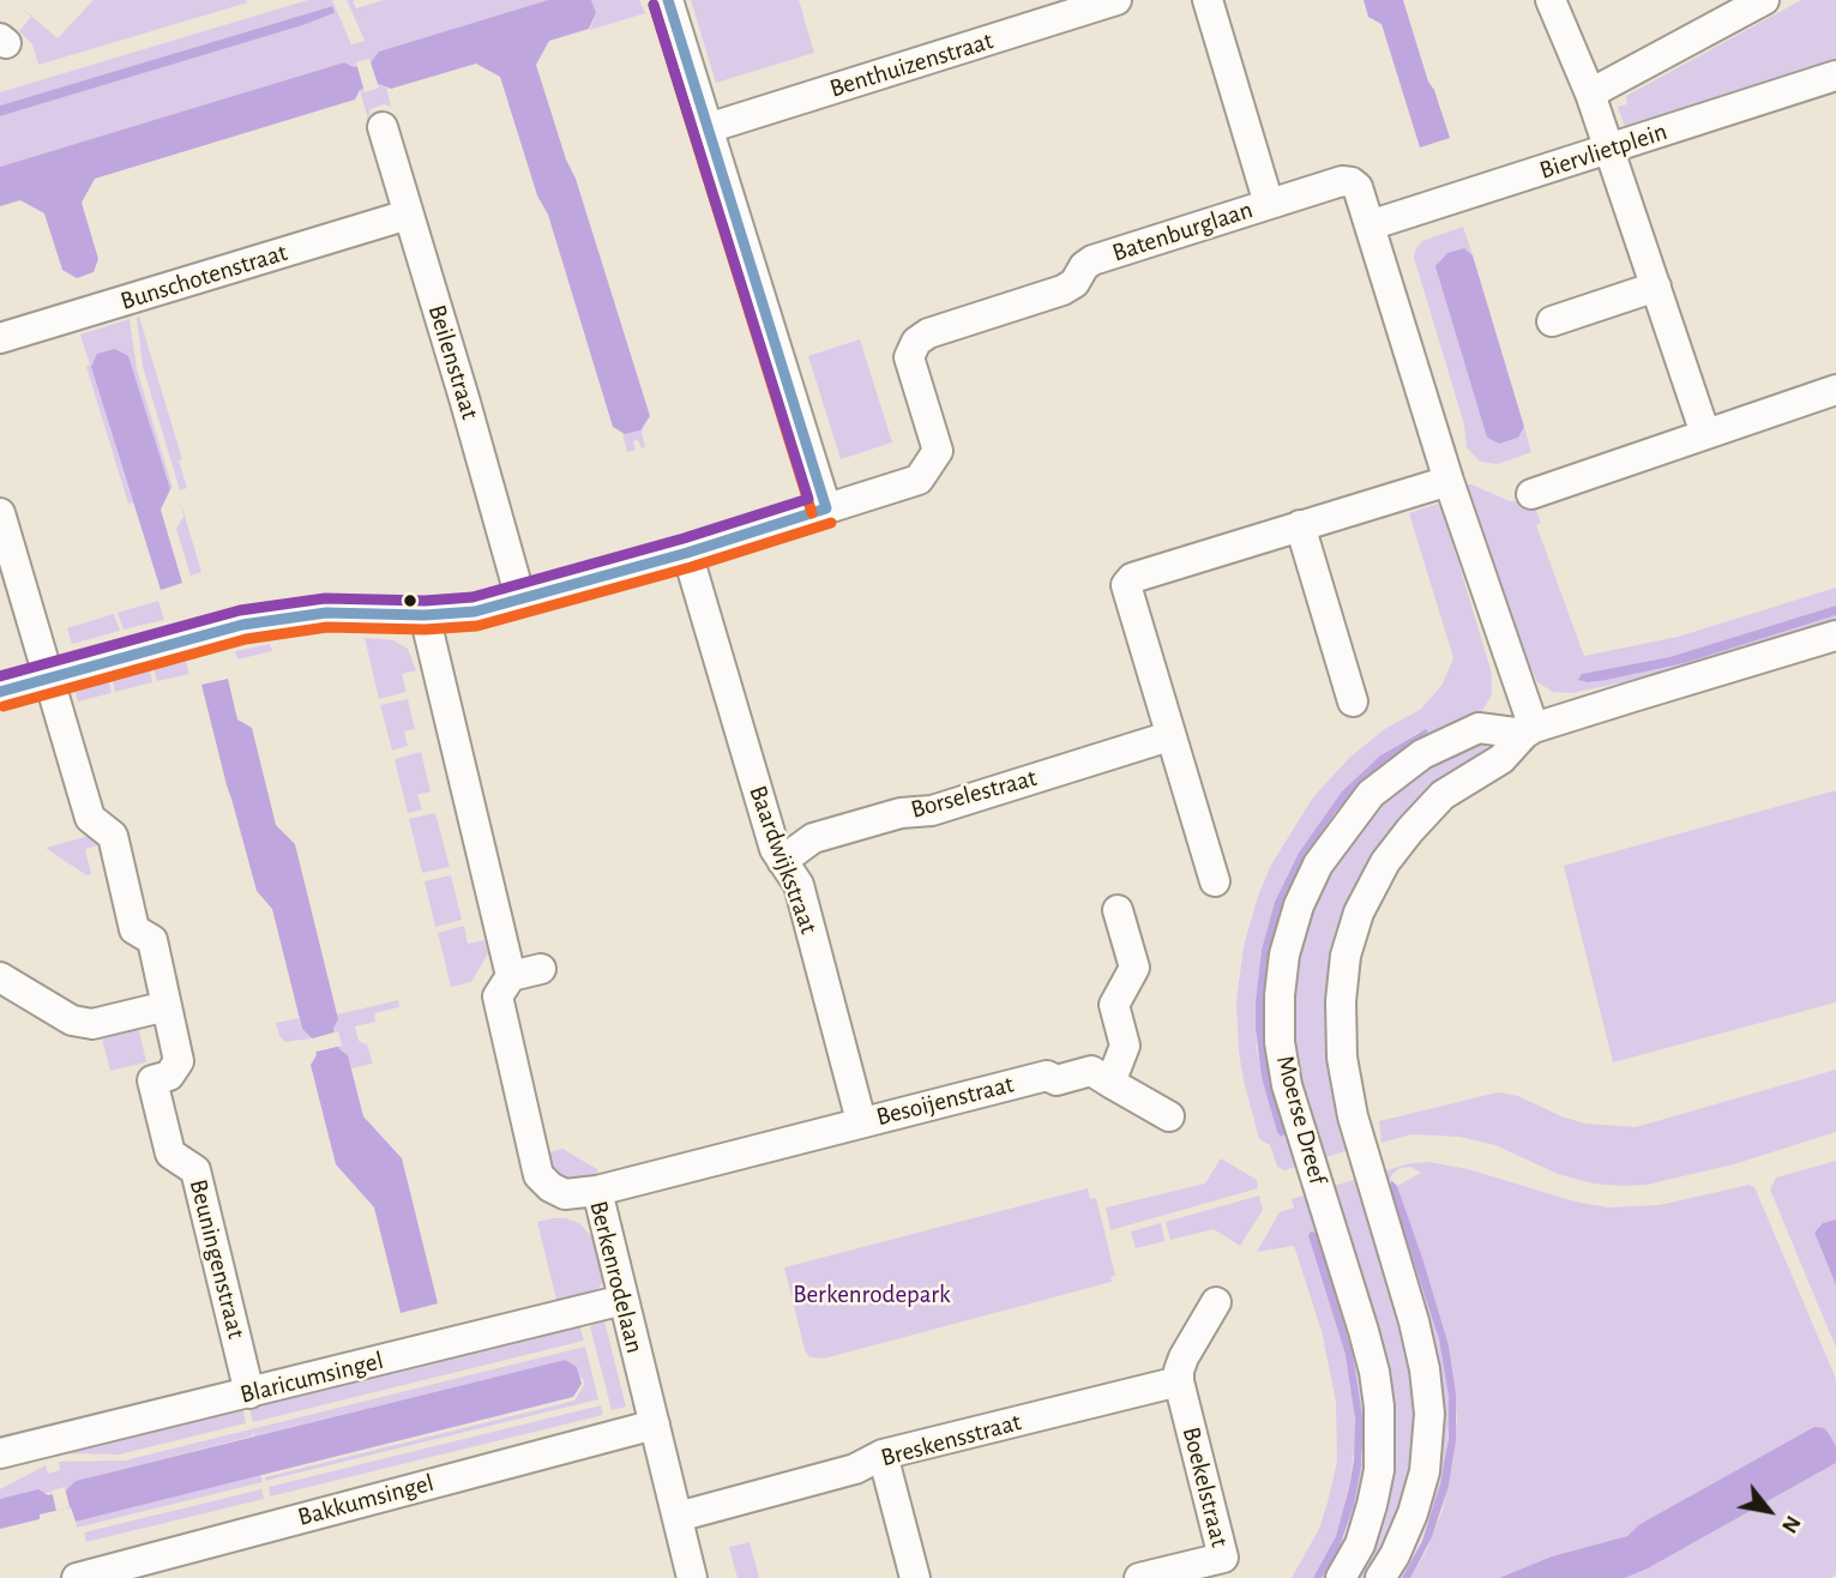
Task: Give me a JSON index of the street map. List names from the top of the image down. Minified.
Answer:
{"streets":{"street":["Benthuizenstraat","Biervlietplein","Batenburglaan","Bunschotenstraat","Beilenstraat","Borselestraat","Baardwijkstraat","Besoijenstraat","Moerse Dreef","Beuningenstraat","Berkenrodelaan","Blaricumsingel","Breskensstraat","Boekelstraat","Bakkumsingel"]},"crossings":[["Biervlietplein","Batenburglaan"],["Batenburglaan","Beilenstraat"],["Batenburglaan","Baardwijkstraat"],["Batenburglaan","Moerse Dreef"],["Batenburglaan","Beuningenstraat"],["Batenburglaan","Berkenrodelaan"],["Bunschotenstraat","Beilenstraat"],["Borselestraat","Baardwijkstraat"],["Baardwijkstraat","Besoijenstraat"],["Besoijenstraat","Berkenrodelaan"],["Beuningenstraat","Blaricumsingel"],["Berkenrodelaan","Blaricumsingel"],["Berkenrodelaan","Breskensstraat"],["Berkenrodelaan","Bakkumsingel"],["Breskensstraat","Boekelstraat"]],"parks":["Berkenrodepark"],"north":"bottom right"}
